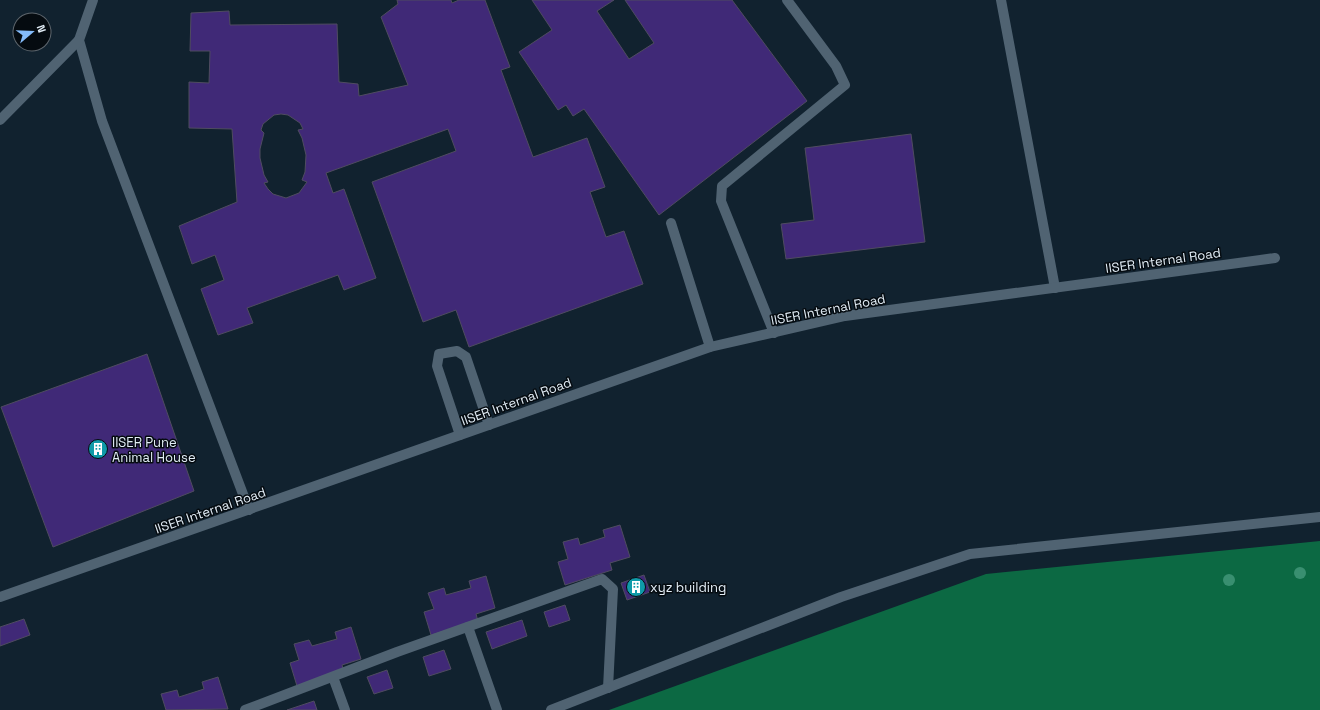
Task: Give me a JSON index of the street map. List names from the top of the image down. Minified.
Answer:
{"streets":{"lane":["IISER Internal Road"]},"places":{"building":["IISER Pune Animal House","xyz building"]},"north":"right"}
